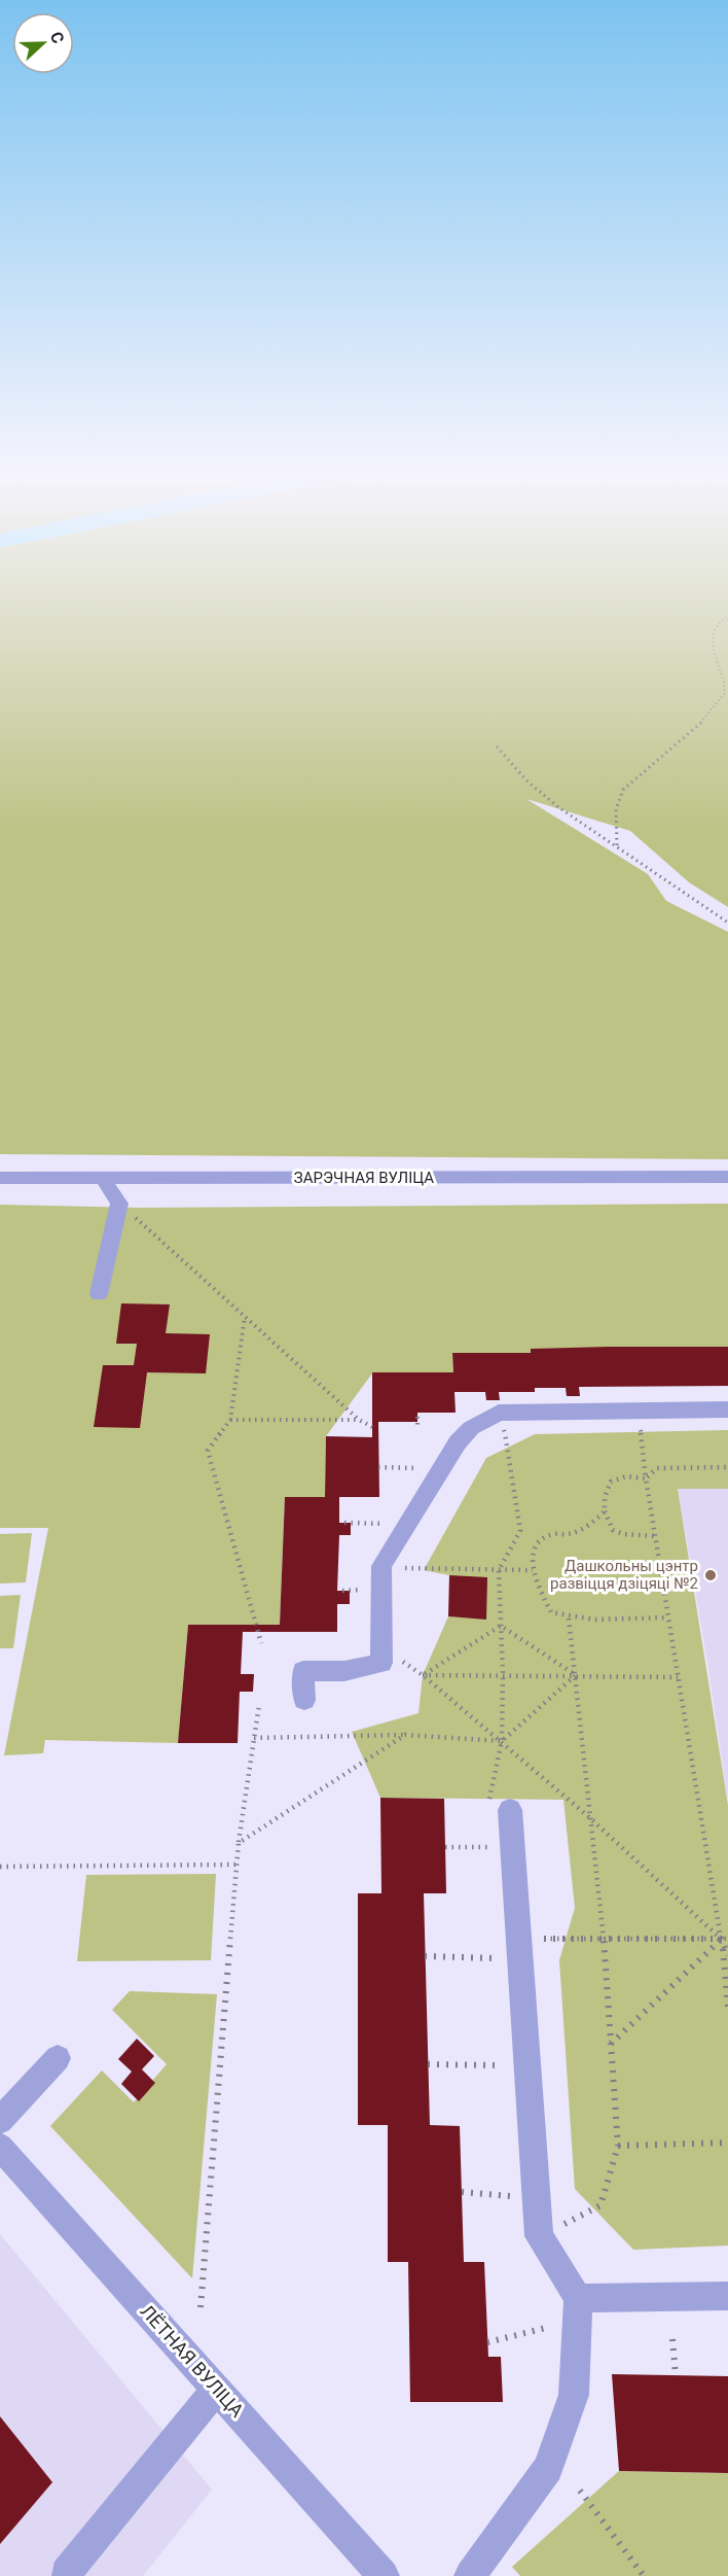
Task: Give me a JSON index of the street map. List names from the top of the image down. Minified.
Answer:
{"streets":{"street":["ЗАРЭЧНАЯ ВУЛІЦА","ЛЁТНАЯ ВУЛІЦА"]},"places":["Дашкольны цэнтр развіцця дзіцяці №2"],"north":"right"}
